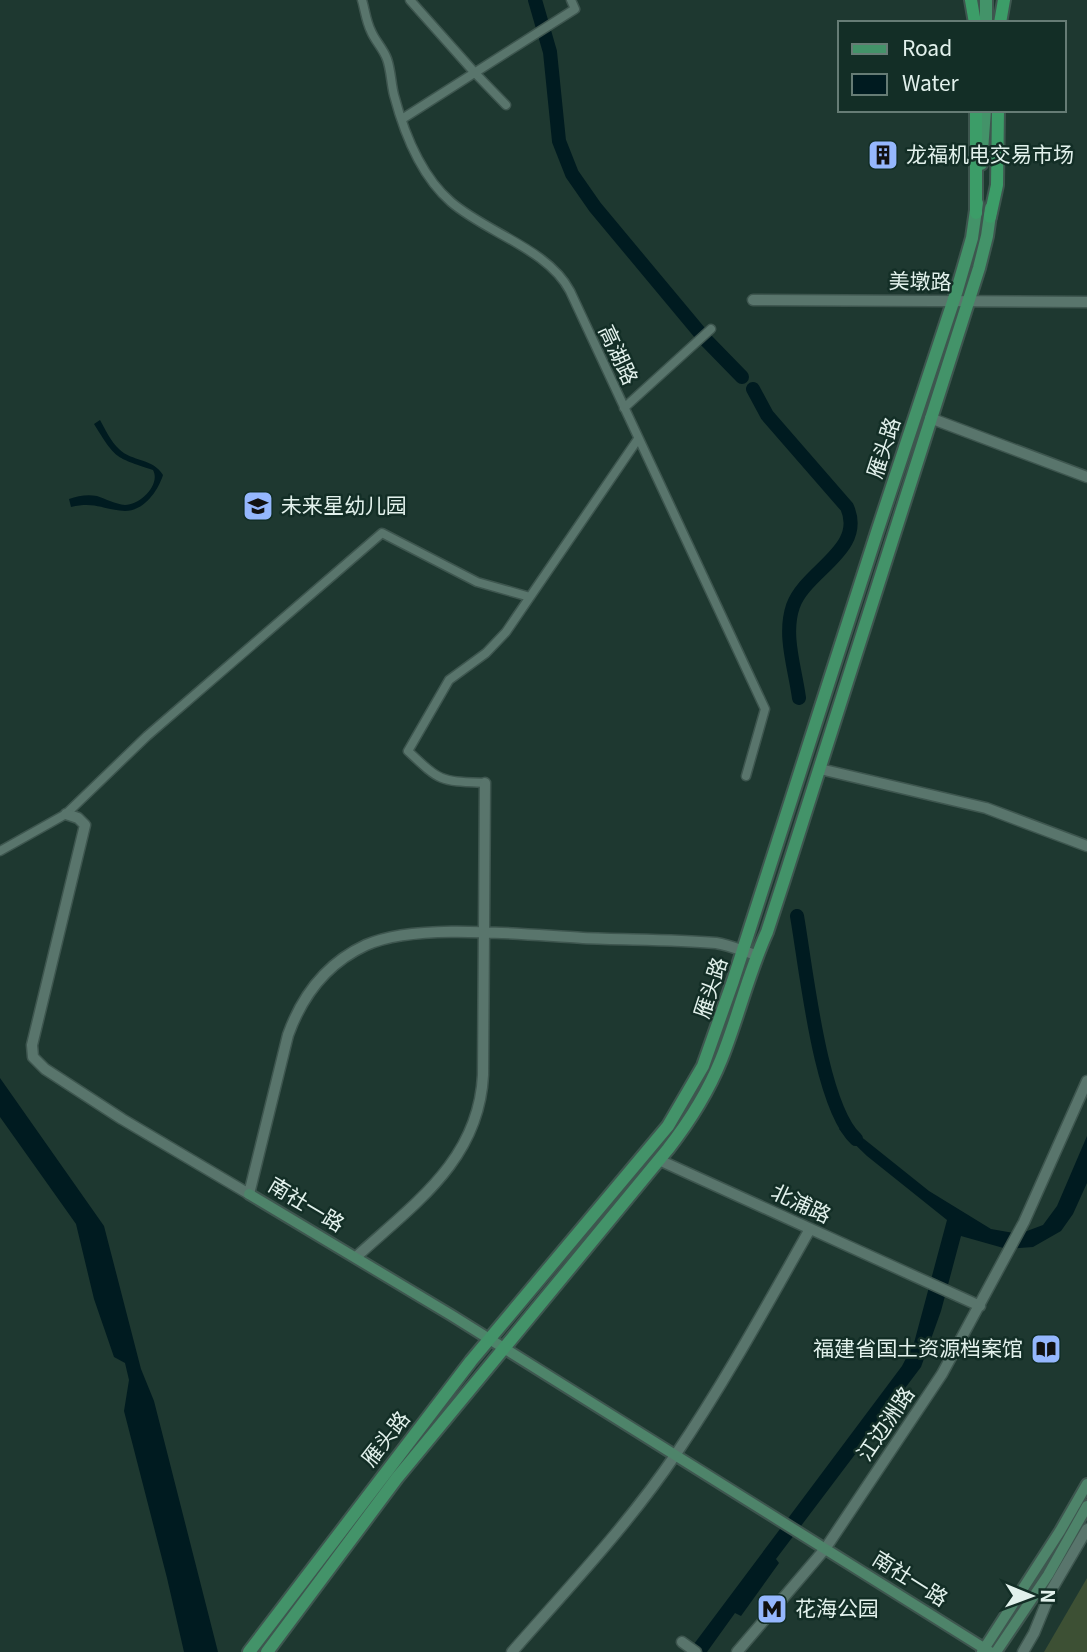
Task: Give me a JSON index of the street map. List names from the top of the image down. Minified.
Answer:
{"streets":{"main road":["雁头路","南社一路"],"street":["美墩路","高湖路","北浦路","江边洲路"]},"crossings":[["美墩路","雁头路"],["雁头路","北浦路"],["雁头路","南社一路"],["北浦路","江边洲路"],["南社一路","江边洲路"]],"places":{"building":["龙福机电交易市场"],"school or university":["未来星幼儿园"],"library":["福建省国土资源档案馆"],"metro station":["花海公园"]},"legend":["Road","Water"],"north":"right"}
